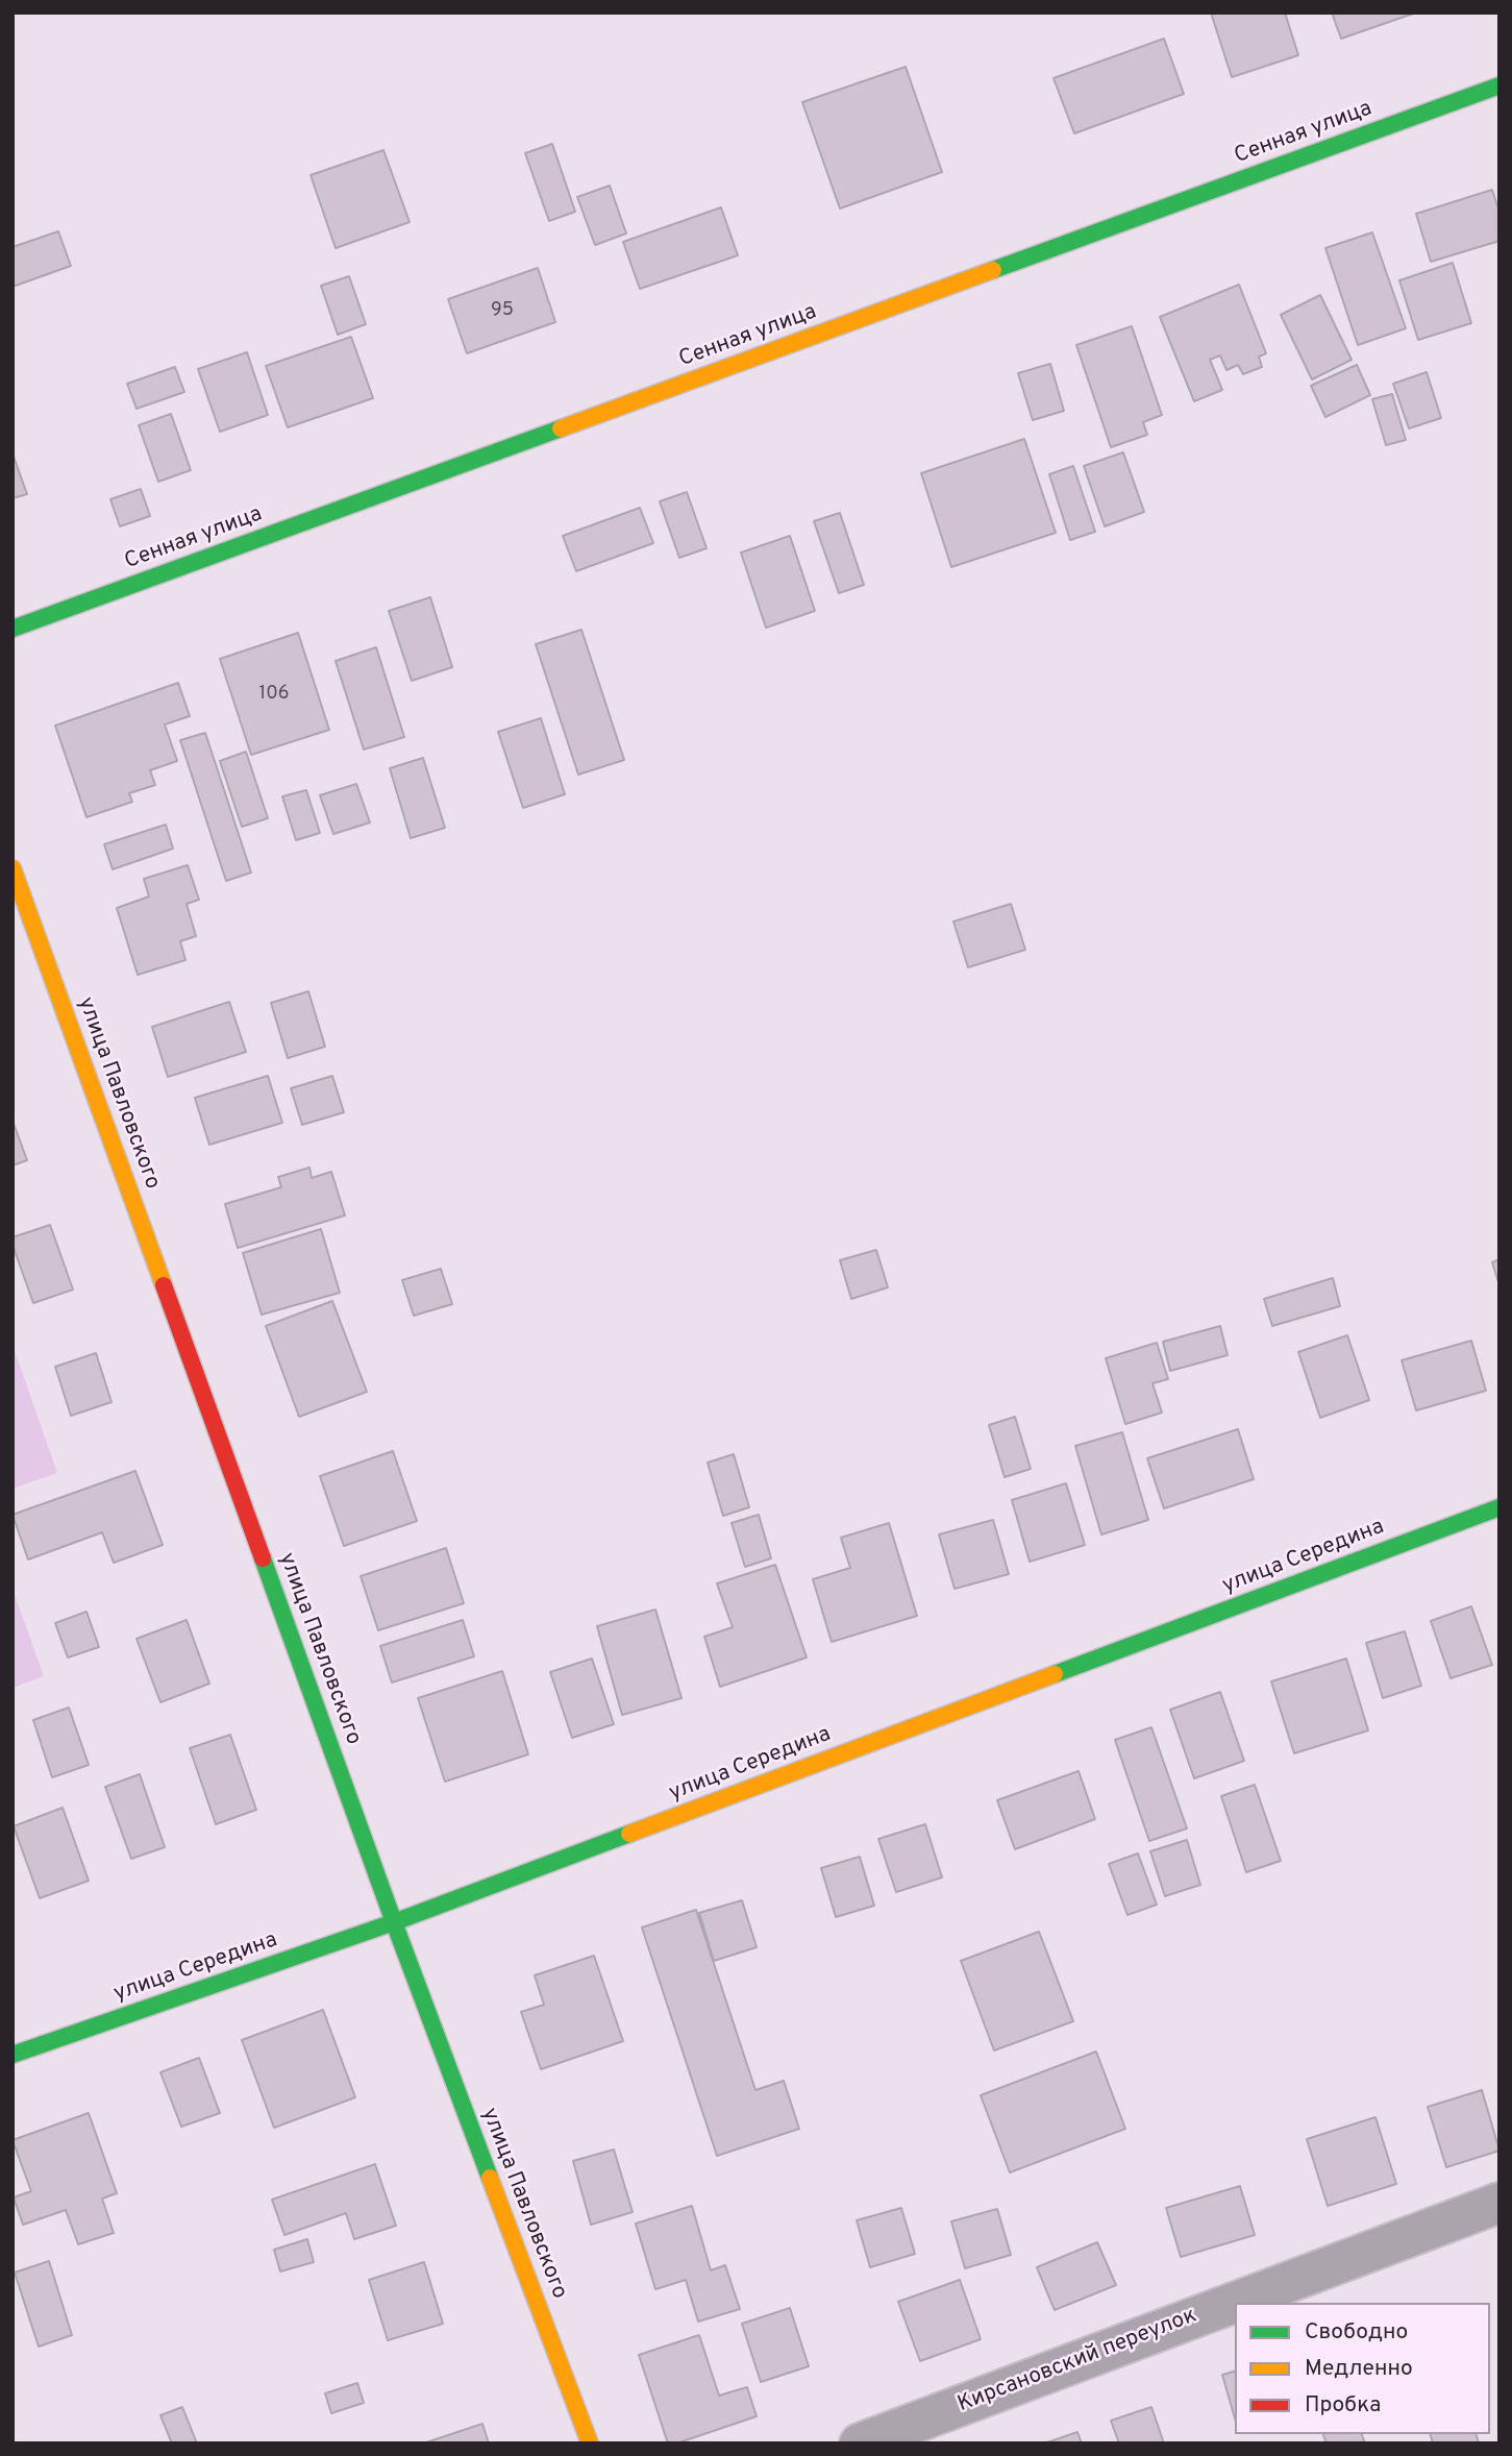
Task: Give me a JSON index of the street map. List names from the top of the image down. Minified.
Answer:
{"streets":{"street":["Сенная улица","улица Павловского","улица Середина","Кирсановский переулок"]},"crossings":[["улица Павловского","улица Середина"]],"house_numbers":["95","106"],"legend":["Свободно","Медленно","Пробка"]}
